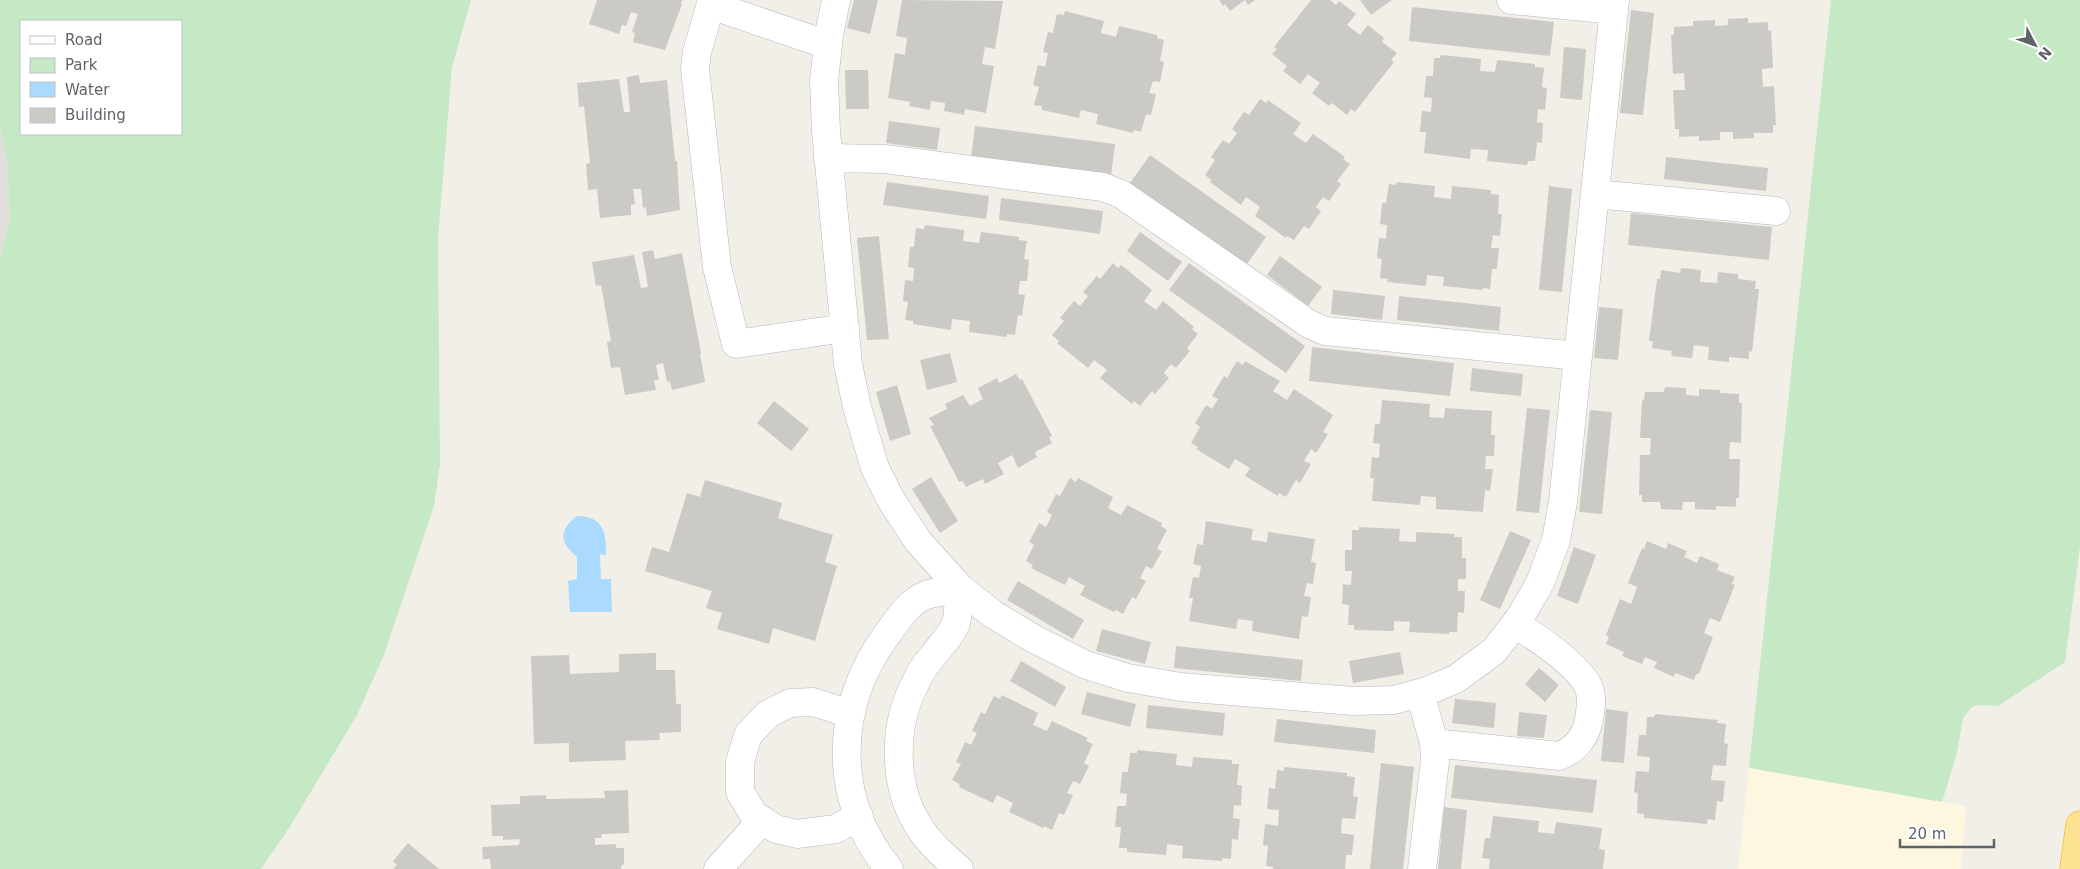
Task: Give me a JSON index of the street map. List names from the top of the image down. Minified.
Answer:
{"legend":["Road","Park","Water","Building"],"scale_bar":"20 m","north":"bottom right"}
